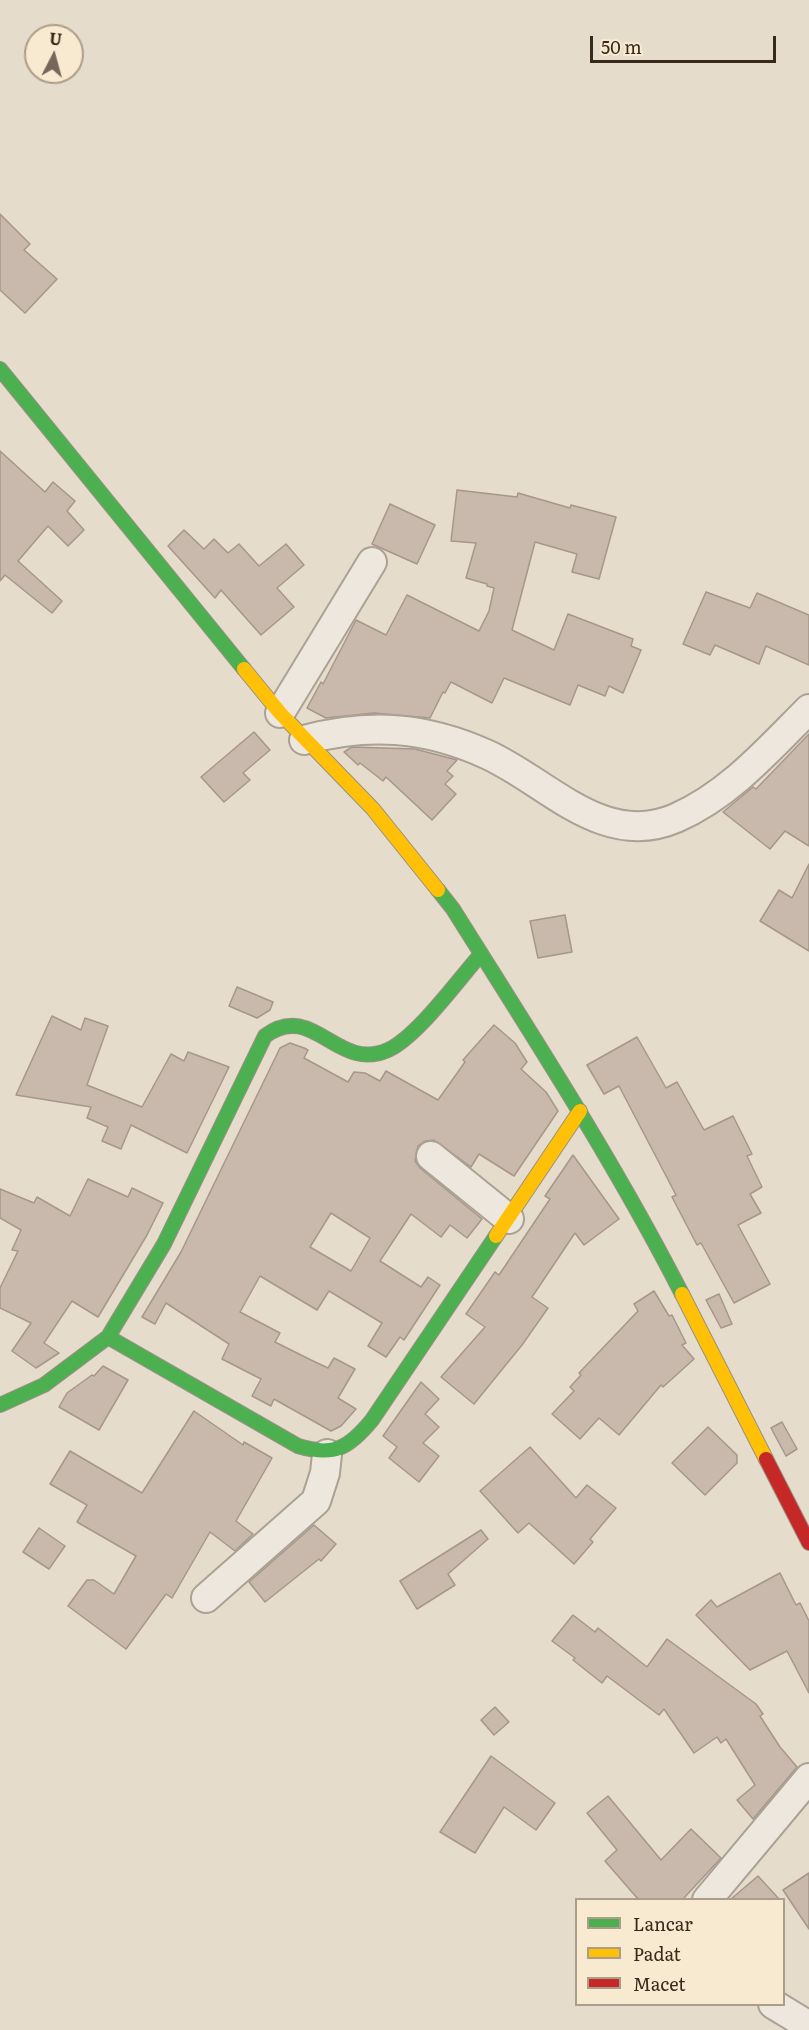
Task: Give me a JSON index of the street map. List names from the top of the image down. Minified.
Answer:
{"legend":["Lancar","Padat","Macet"],"scale_bar":"50 m","north":"top"}
